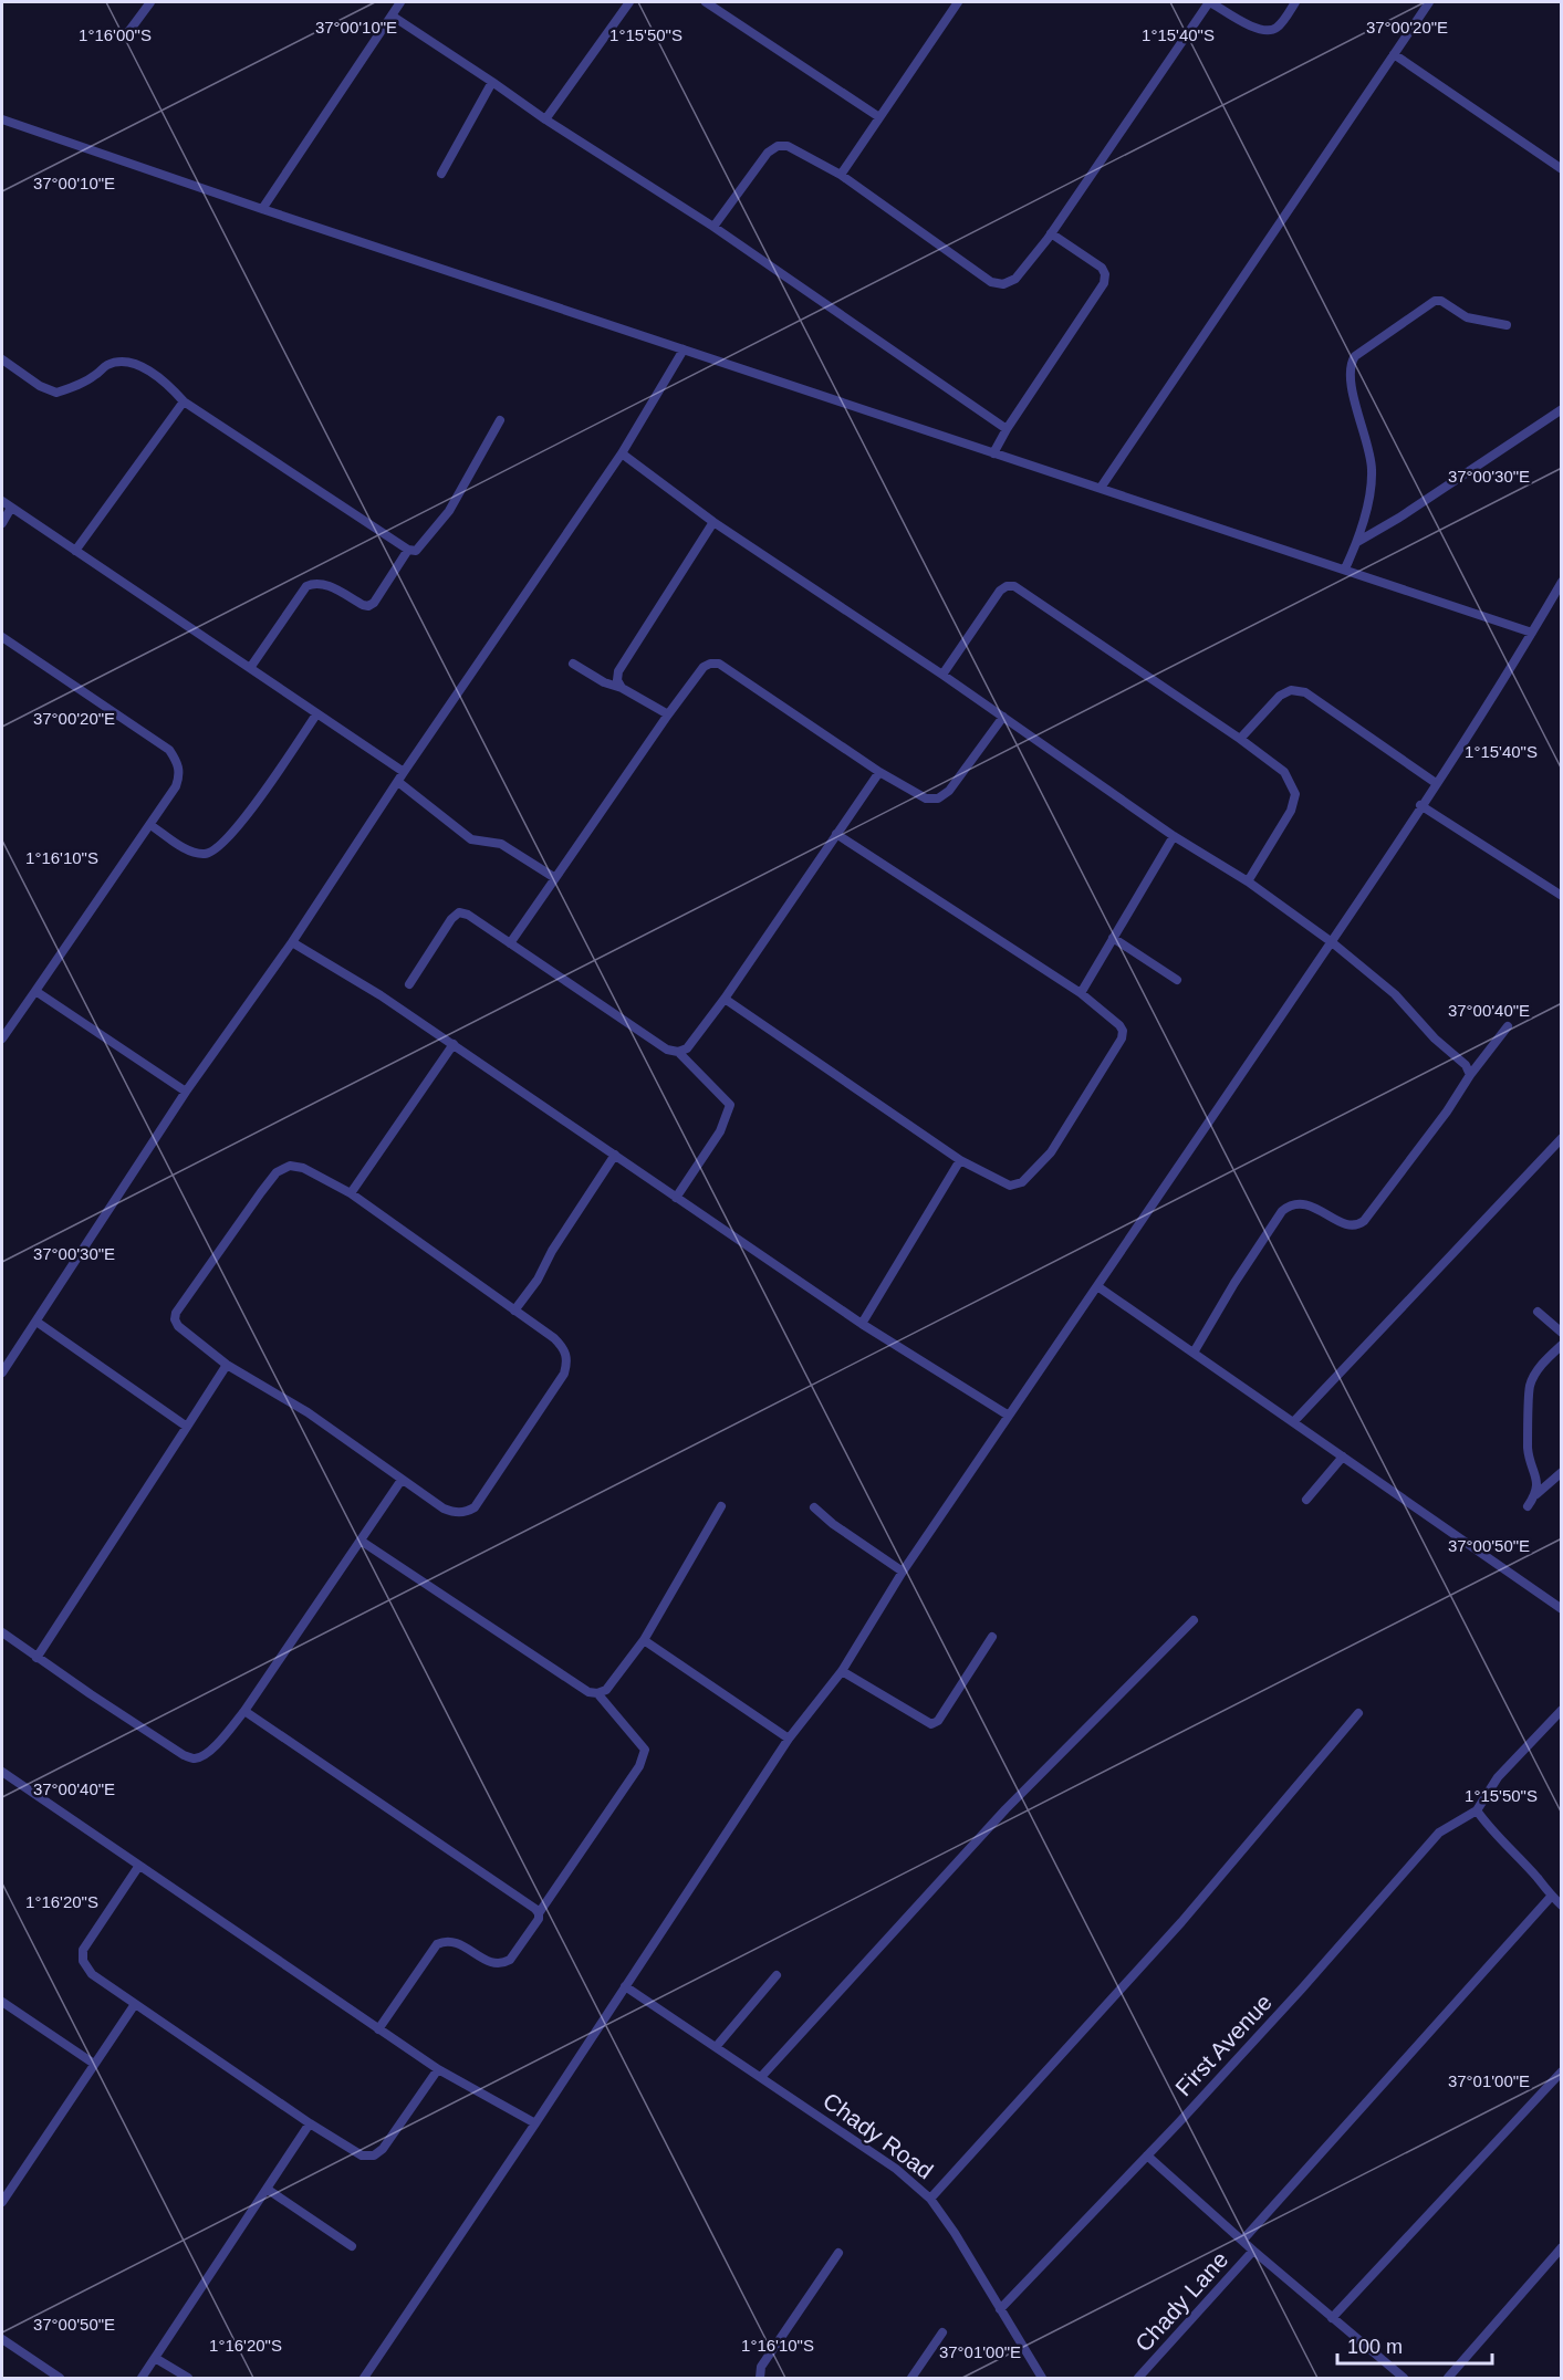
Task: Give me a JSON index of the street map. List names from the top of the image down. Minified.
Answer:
{"streets":{"street":["First Avenue","Chady Road","Chady Lane"]},"crossings":[["First Avenue","Chady Road"]],"scale_bar":"100 m","coordinates":["37°00'10\"E","37°00'20\"E","1°16'00\"S","1°15'50\"S","1°15'40\"S","37°00'30\"E","1°16'10\"S","37°00'40\"E","37°00'50\"E","1°16'20\"S","37°01'00\"E"]}
